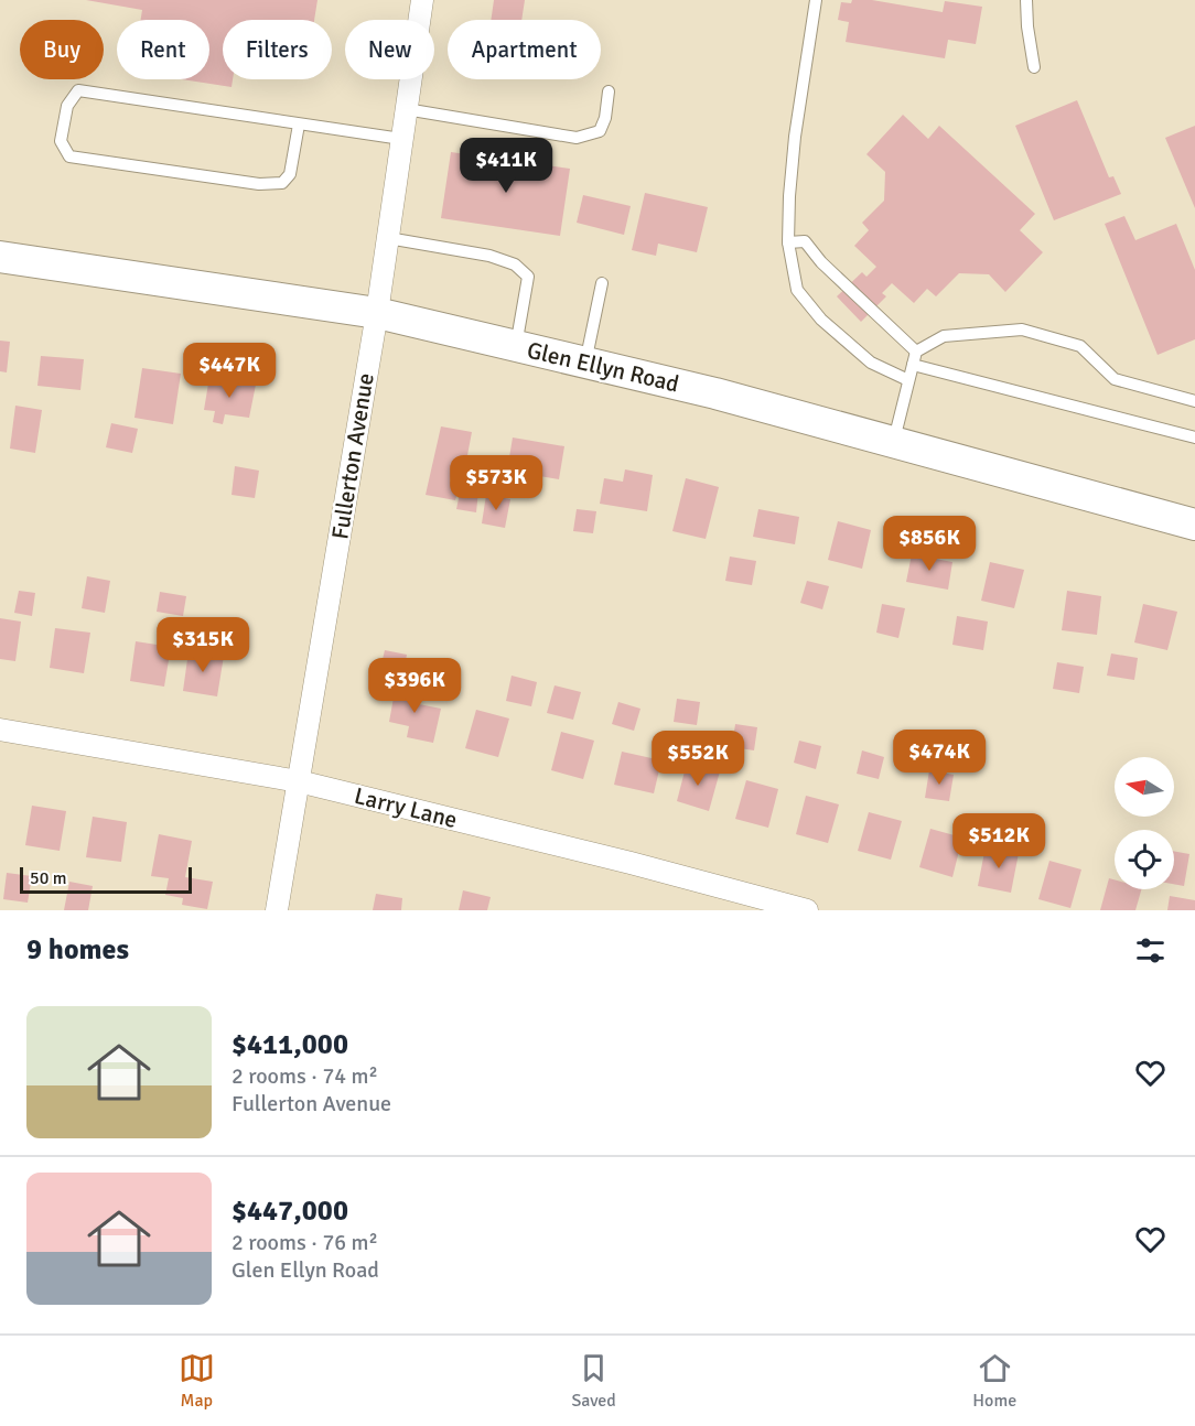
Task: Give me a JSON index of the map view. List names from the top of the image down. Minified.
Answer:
{"streets":{"street":["Glen Ellyn Road","Fullerton Avenue","Larry Lane"]},"crossings":[["Glen Ellyn Road","Fullerton Avenue"],["Fullerton Avenue","Larry Lane"]],"scale_bar":"50 m","north":"left","page":{"chip":["Buy","Rent","Filters","New","Apartment"],"price":["$411K","$447K","$573K","$856K","$315K","$396K","$474K","$552K","$512K"],"scale":"50 m","heading":"9 homes","list":[{"name":"$411,000","note":"2 rooms · 74 m² · Fullerton Avenue"},{"name":"$447,000","note":"2 rooms · 76 m² · Glen Ellyn Road"}],"tabs":["Map","Saved","Home"]}}
